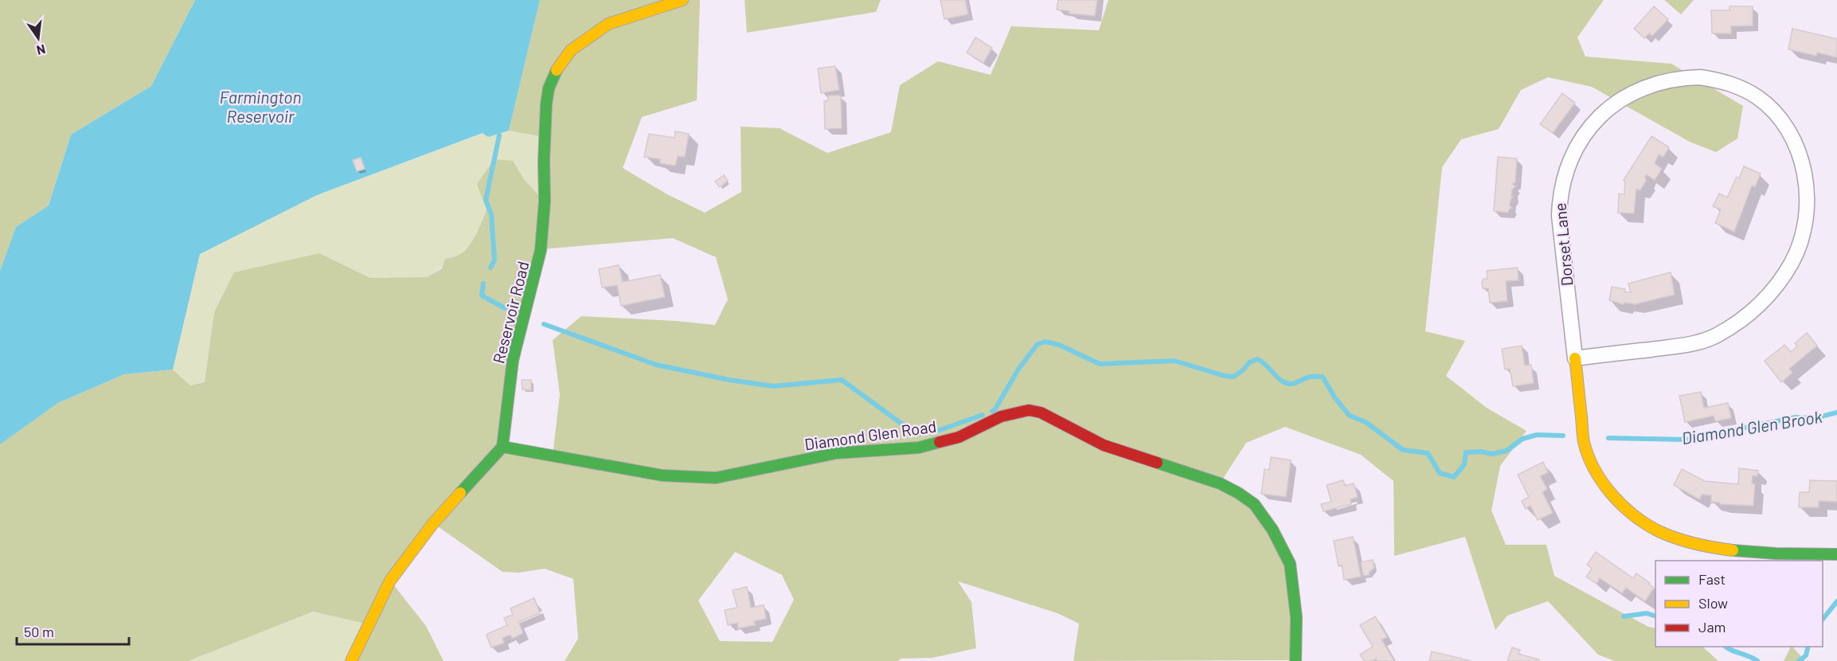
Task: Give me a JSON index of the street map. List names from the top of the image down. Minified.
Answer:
{"streets":{"street":["Dorset Lane","Reservoir Road","Diamond Glen Road"]},"crossings":[["Reservoir Road","Diamond Glen Road"]],"water":["Farmington Reservoir","Diamond Glen Brook"],"legend":["Fast","Slow","Jam"],"scale_bar":"50 m","north":"bottom"}
